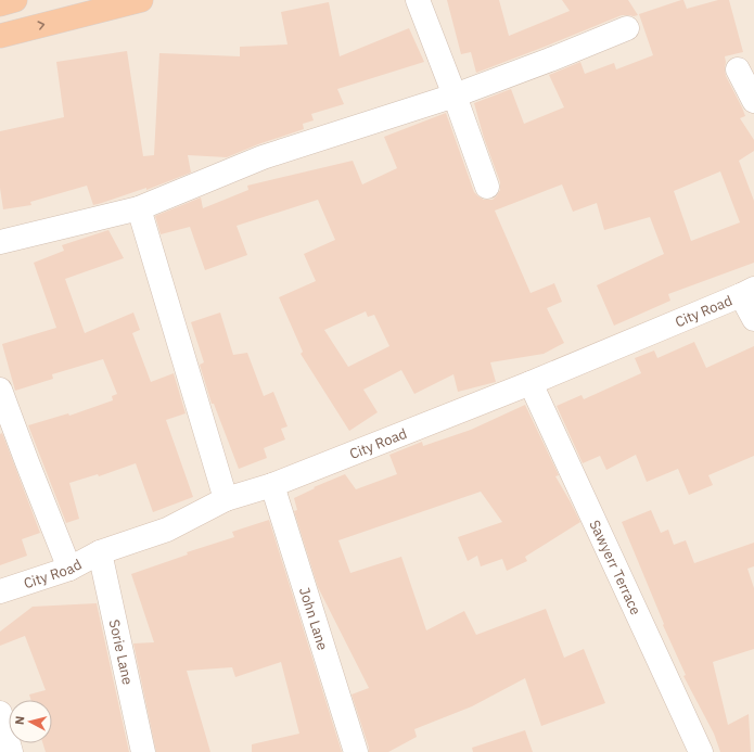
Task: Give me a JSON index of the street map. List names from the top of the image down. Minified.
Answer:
{"streets":{"street":["City Road","Sawyerr Terrace","John Lane","Sorie Lane"]},"crossings":[["City Road","Sawyerr Terrace"],["City Road","John Lane"],["City Road","Sorie Lane"]],"north":"left"}
